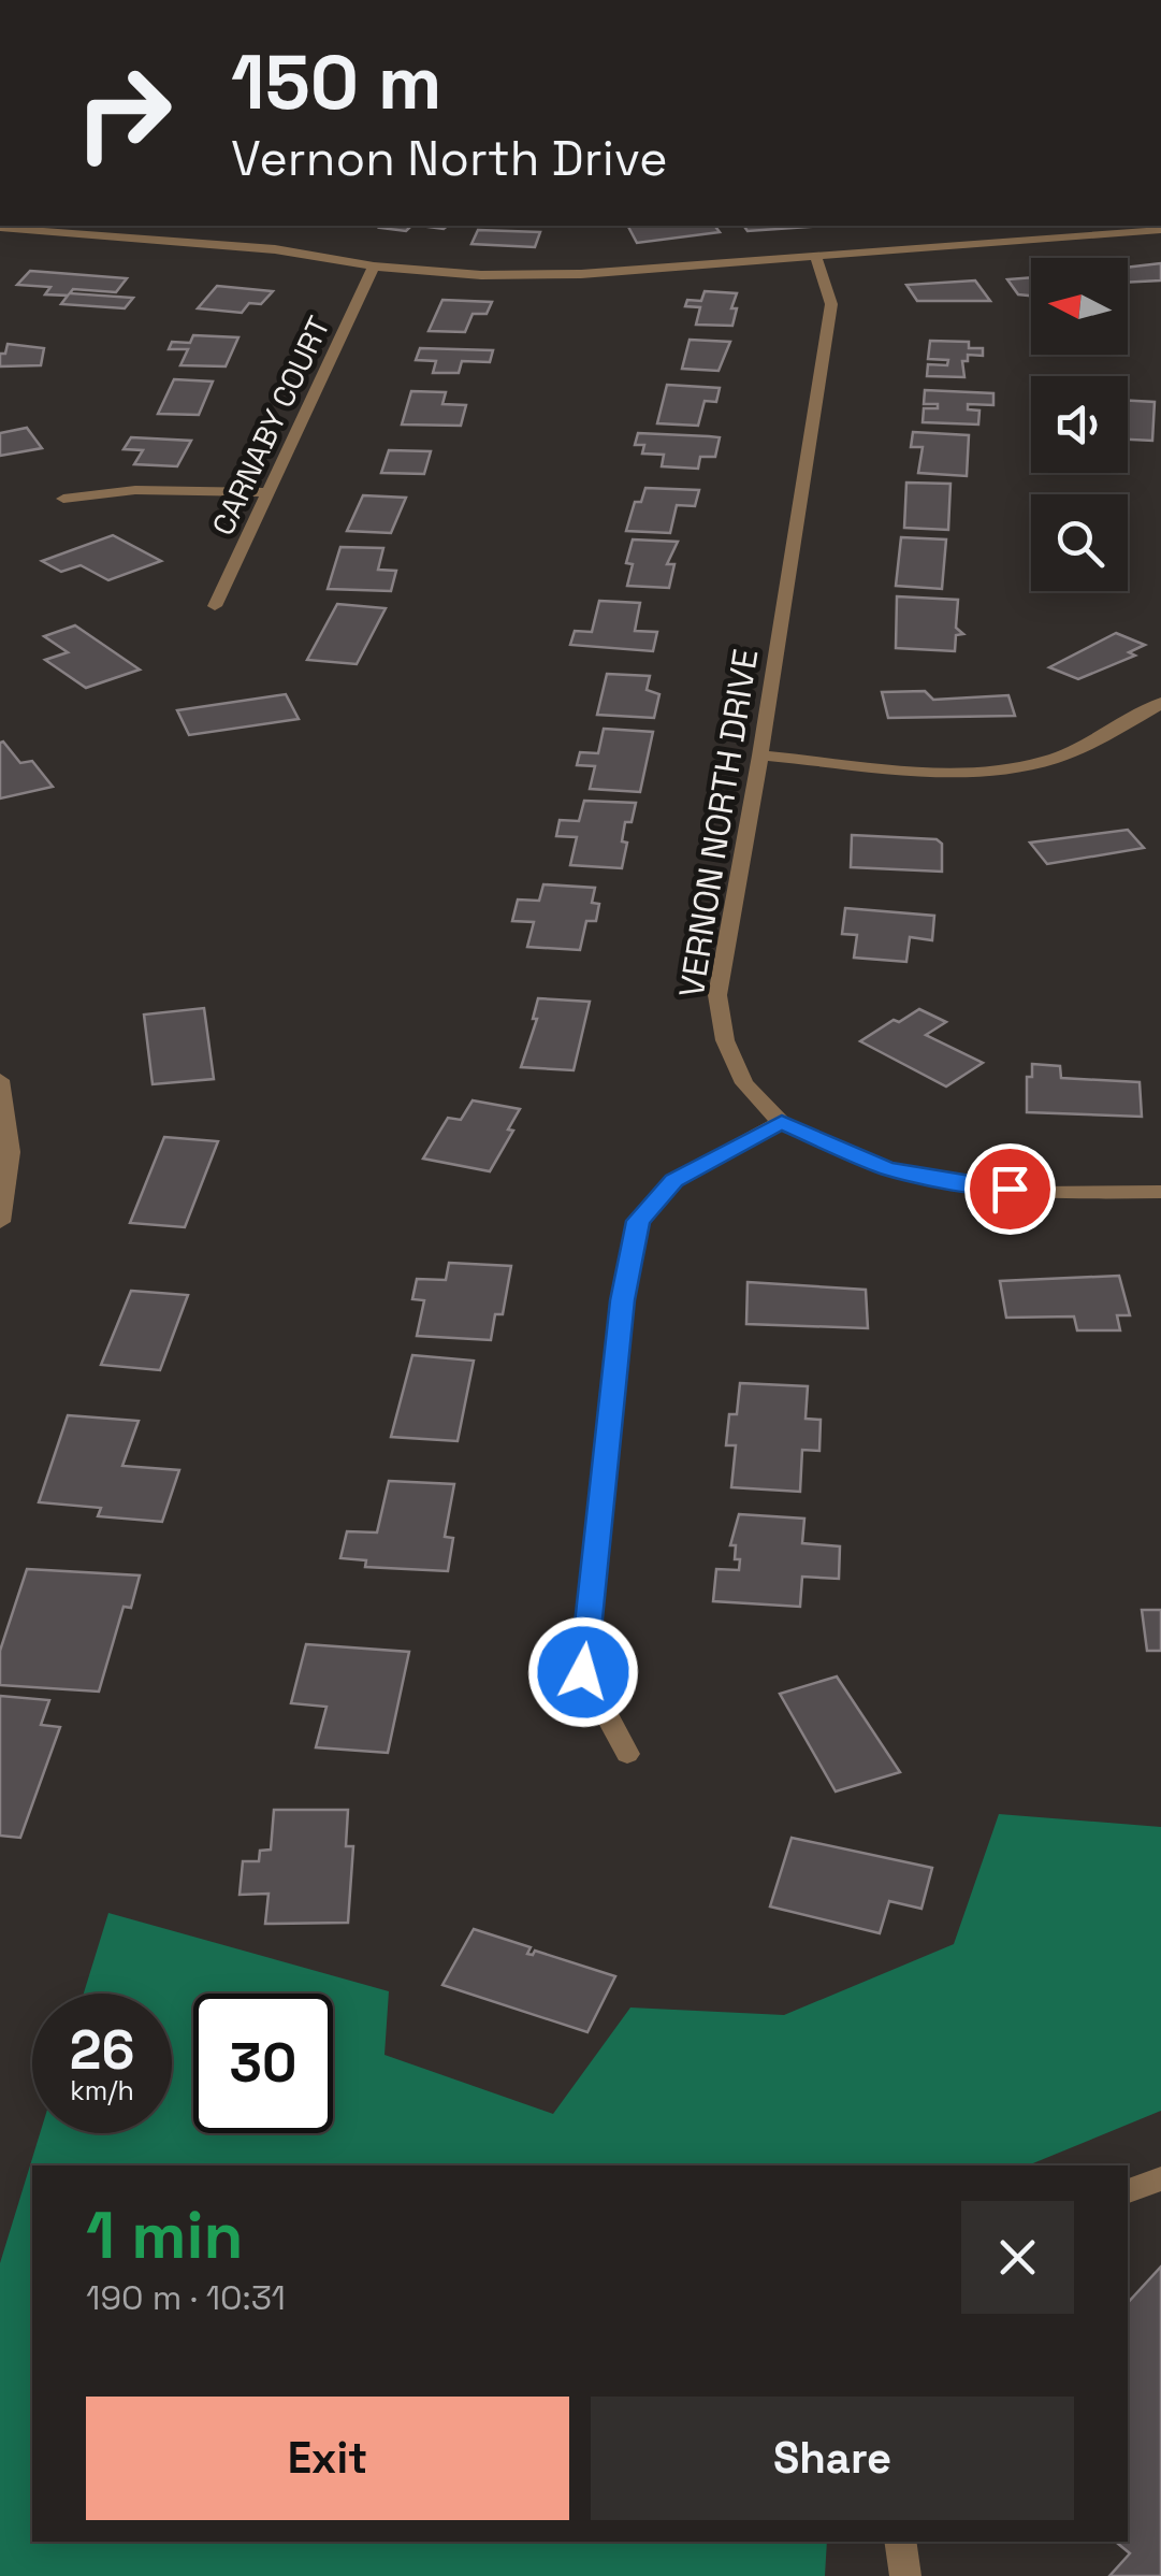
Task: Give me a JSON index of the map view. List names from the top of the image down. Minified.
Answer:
{"streets":{"street":["CARNABY COURT","VERNON NORTH DRIVE"]},"north":"left","page":{"turn":["150 m","Vernon North Drive"],"speed":"26 km/h","limit":"30","heading":["1 min","190 m · 10:31"],"buttons":["Exit","Share"]}}
